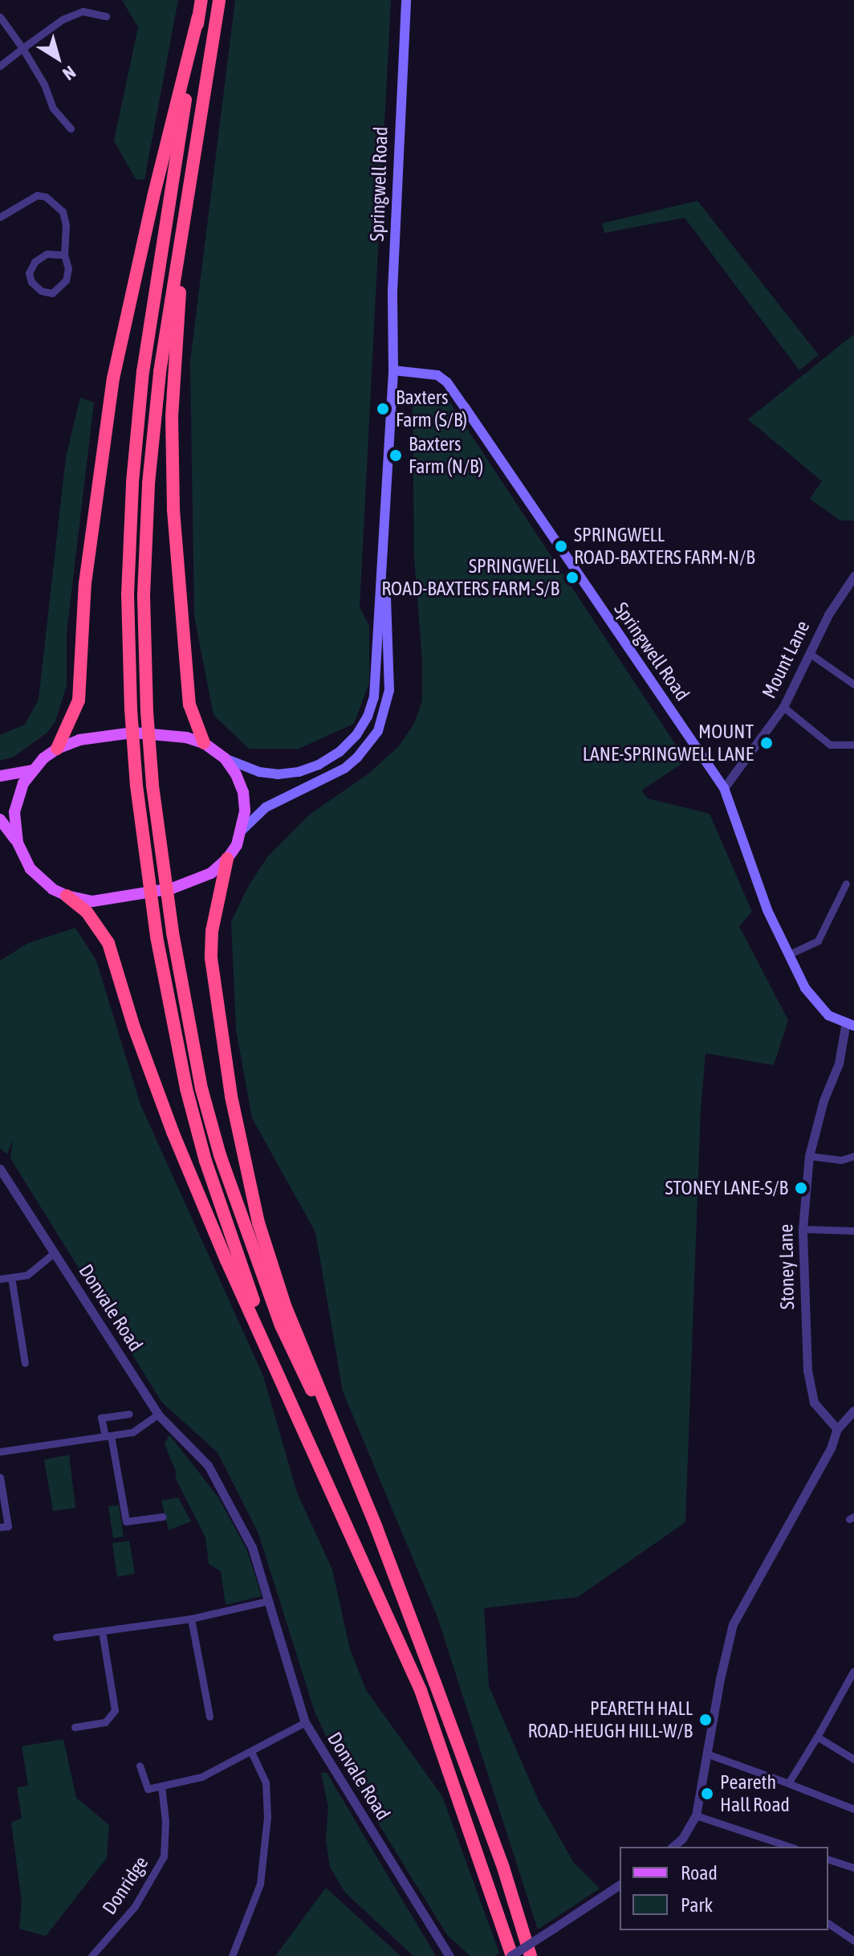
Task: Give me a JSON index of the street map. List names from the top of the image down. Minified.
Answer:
{"streets":{"main road":["Springwell Road"],"street":["Mount Lane","Stoney Lane","Donvale Road","Donridge"]},"crossings":[["Springwell Road","Mount Lane"],["Springwell Road","Stoney Lane"]],"places":["Baxters Farm (S/B)","Baxters Farm (N/B)","SPRINGWELL ROAD-BAXTERS FARM-N/B","SPRINGWELL ROAD-BAXTERS FARM-S/B","MOUNT LANE-SPRINGWELL LANE","STONEY LANE-S/B","PEARETH HALL ROAD-HEUGH HILL-W/B","Peareth Hall Road"],"legend":["Road","Park"],"north":"bottom right"}
